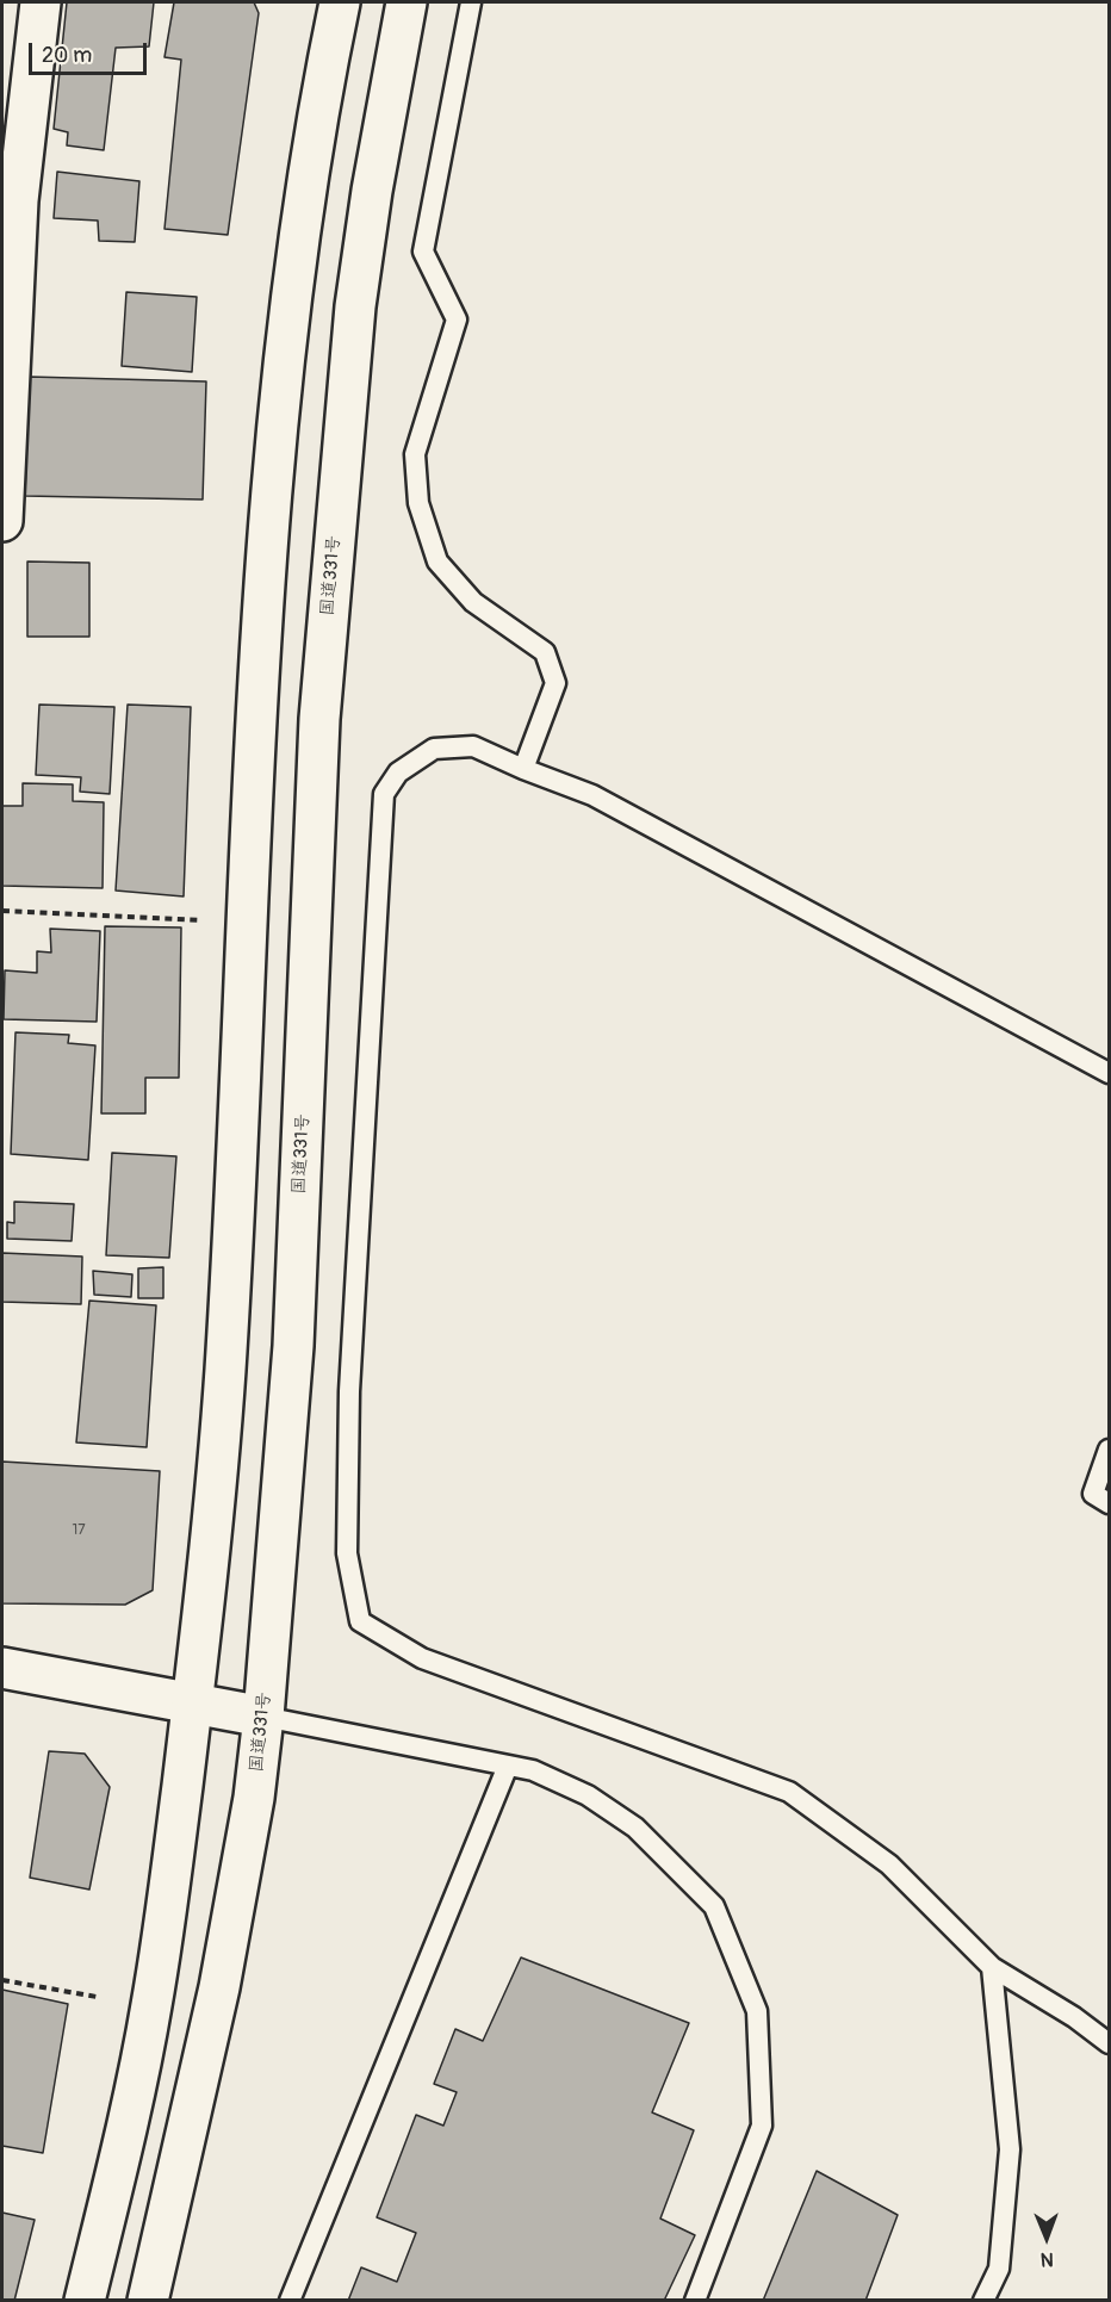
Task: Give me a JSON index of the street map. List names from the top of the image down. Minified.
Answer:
{"streets":{"main road":["国道331号"]},"house_numbers":["17"],"scale_bar":"20 m","north":"bottom"}
